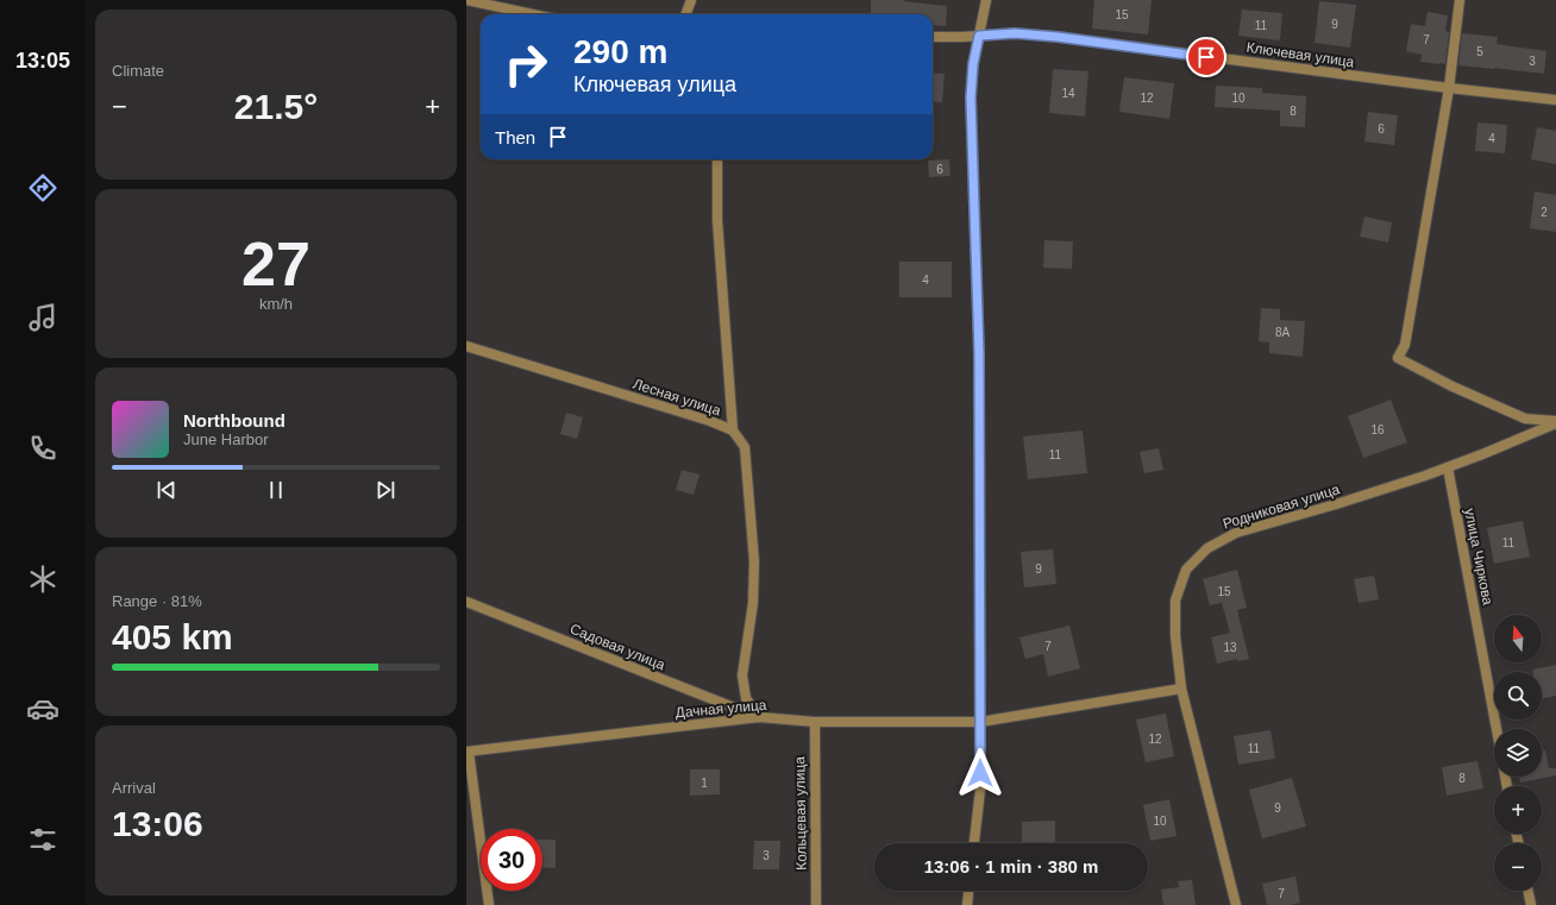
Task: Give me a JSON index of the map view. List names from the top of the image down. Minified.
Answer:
{"streets":{"street":["Ключевая улица","Лесная улица","Родниковая улица","улица Чиркова","Садовая улица","Дачная улица","Кольцевая улица"]},"crossings":[["Лесная улица","Садовая улица"],["Лесная улица","Дачная улица"],["Родниковая улица","улица Чиркова"],["Родниковая улица","Дачная улица"],["Садовая улица","Дачная улица"],["Дачная улица","Кольцевая улица"]],"house_numbers":["15","9","11","7","5","3","14","12","10","8","6","4","6","2","4","8А","16","11","11","9","15","7","13","12","11","8","1","9","10","3","7"],"north":"top","page":{"tabs":"13:05","tile":["Climate",["27","km/h"],["Range · 81%","405 km"],["Arrival","13:06"]],"turn":["290 m","Ключевая улица"],"heat":["−","21.5°","+"],"then":"Then","song":["Northbound","June Harbor"],"map_buttons":["+","−"],"limit":"30","trip":"13:06 · 1 min · 380 m"}}
